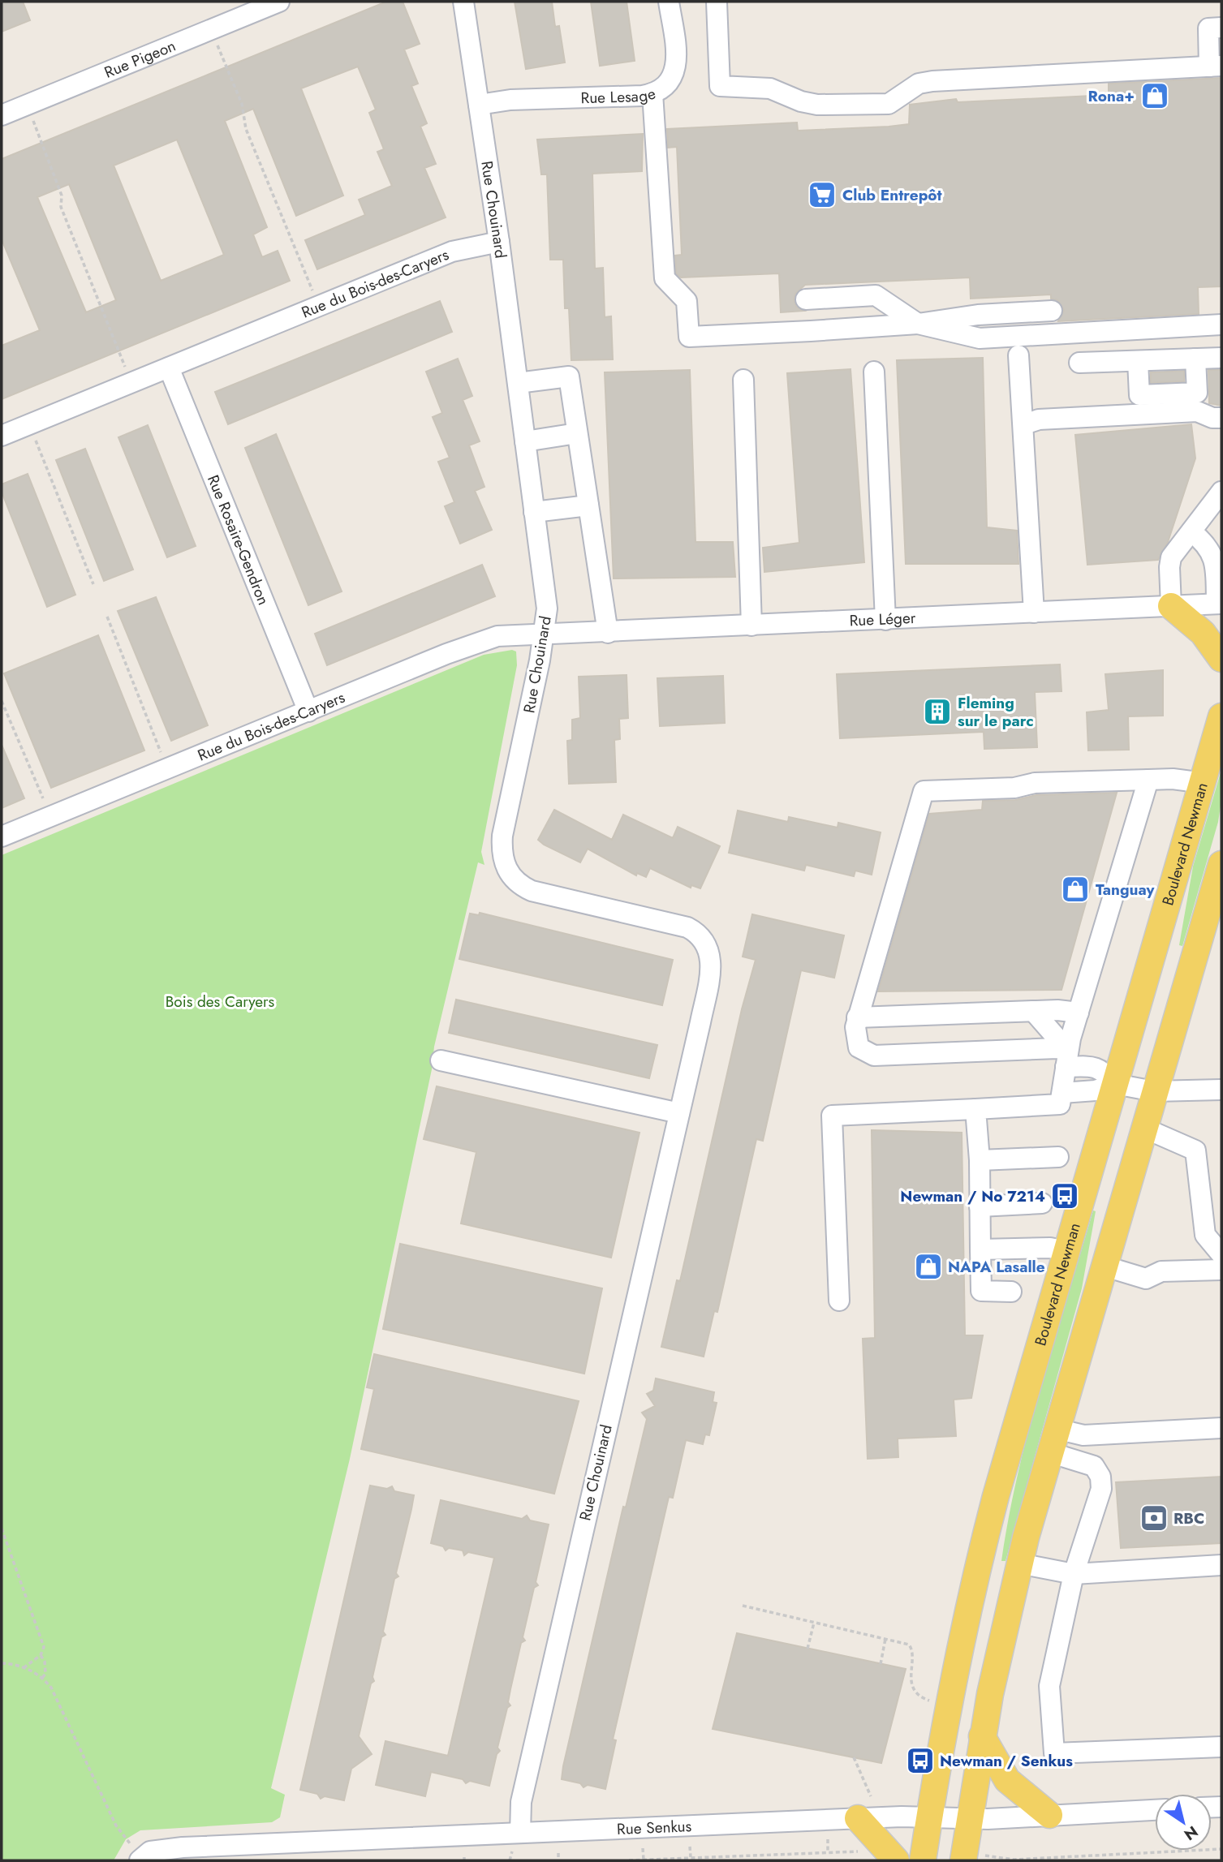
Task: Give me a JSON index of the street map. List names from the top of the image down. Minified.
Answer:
{"streets":{"main road":["Boulevard Newman"],"street":["Rue Pigeon","Rue Lesage","Rue Chouinard","Rue du Bois-des-Caryers","Rue Rosaire-Gendron","Rue Léger","Rue Senkus"]},"crossings":[["Rue Lesage","Rue Chouinard"],["Rue Chouinard","Rue du Bois-des-Caryers"],["Rue Chouinard","Rue Léger"],["Rue Chouinard","Rue Senkus"],["Rue du Bois-des-Caryers","Rue Rosaire-Gendron"],["Rue du Bois-des-Caryers","Rue Léger"],["Boulevard Newman","Rue Senkus"]],"parks":["Bois des Caryers"],"places":{"shop":["Rona+","Tanguay","NAPA Lasalle"],"supermarket":["Club Entrepôt"],"building":["Fleming sur le parc"],"bus stop":["Newman / No 7214","Newman / Senkus"],"bank":["RBC"]},"north":"bottom right"}
